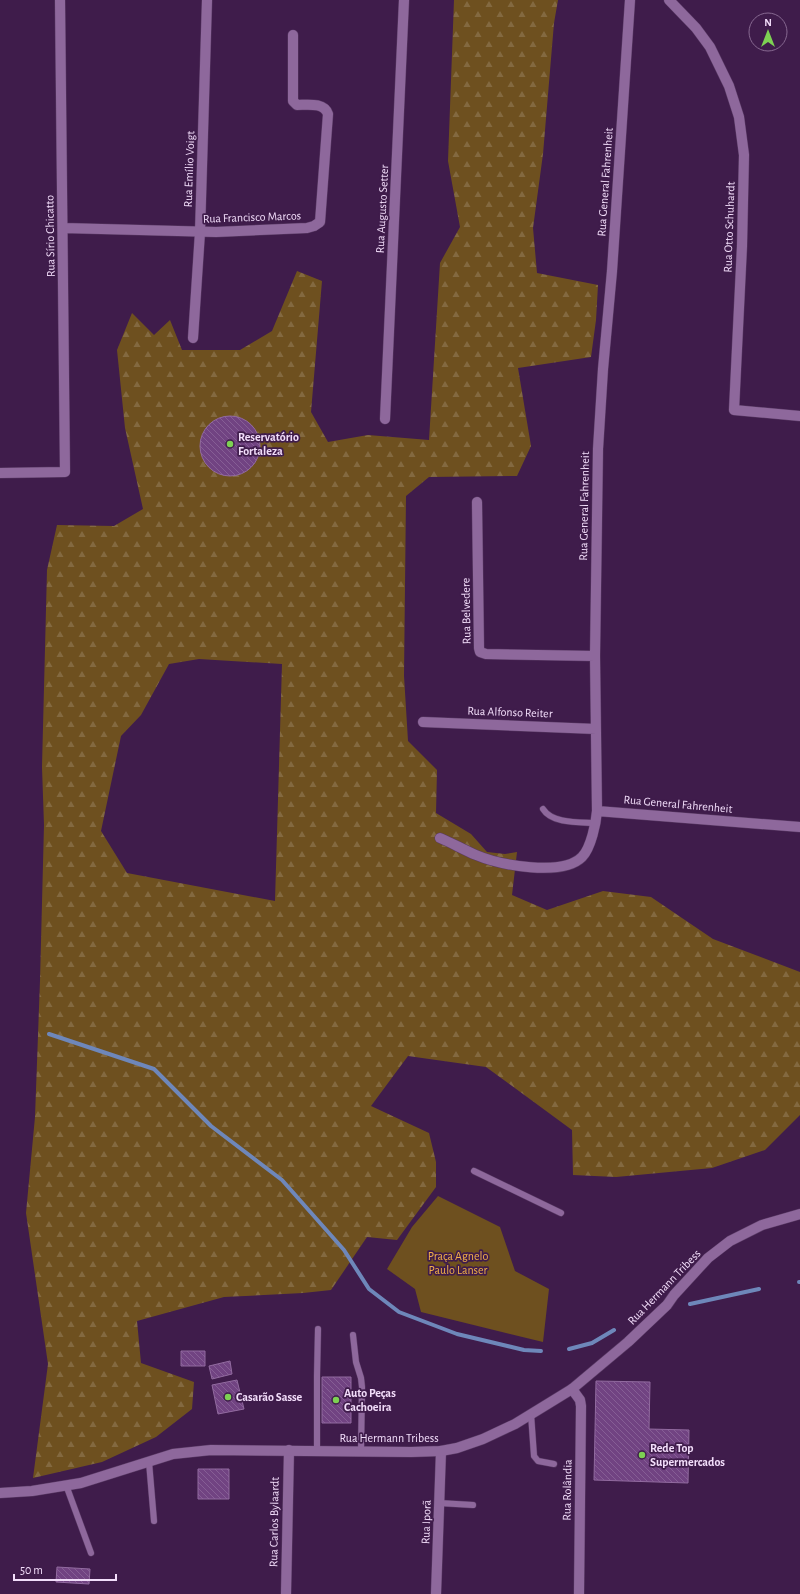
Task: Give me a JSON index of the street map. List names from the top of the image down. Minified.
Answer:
{"streets":{"street":["Rua Emílio Voigt","Rua General Fahrenheit","Rua Augusto Setter","Rua Francisco Marcos","Rua Otto Schuhardt","Rua Sírio Chicatto","Rua Belvedere","Rua Alfonso Reiter","Rua Hermann Tribess","Rua Rolândia","Rua Carlos Bylaardt","Rua Iporã"]},"crossings":[["Rua Emílio Voigt","Rua Francisco Marcos"],["Rua General Fahrenheit","Rua Belvedere"],["Rua General Fahrenheit","Rua Alfonso Reiter"],["Rua Francisco Marcos","Rua Sírio Chicatto"],["Rua Hermann Tribess","Rua Rolândia"],["Rua Hermann Tribess","Rua Carlos Bylaardt"],["Rua Hermann Tribess","Rua Iporã"]],"parks":["Praça Agnelo Paulo Lanser"],"places":["Reservatório Fortaleza","Casarão Sasse","Auto Peças Cachoeira","Rede Top Supermercados"],"scale_bar":"50 m","north":"top"}
